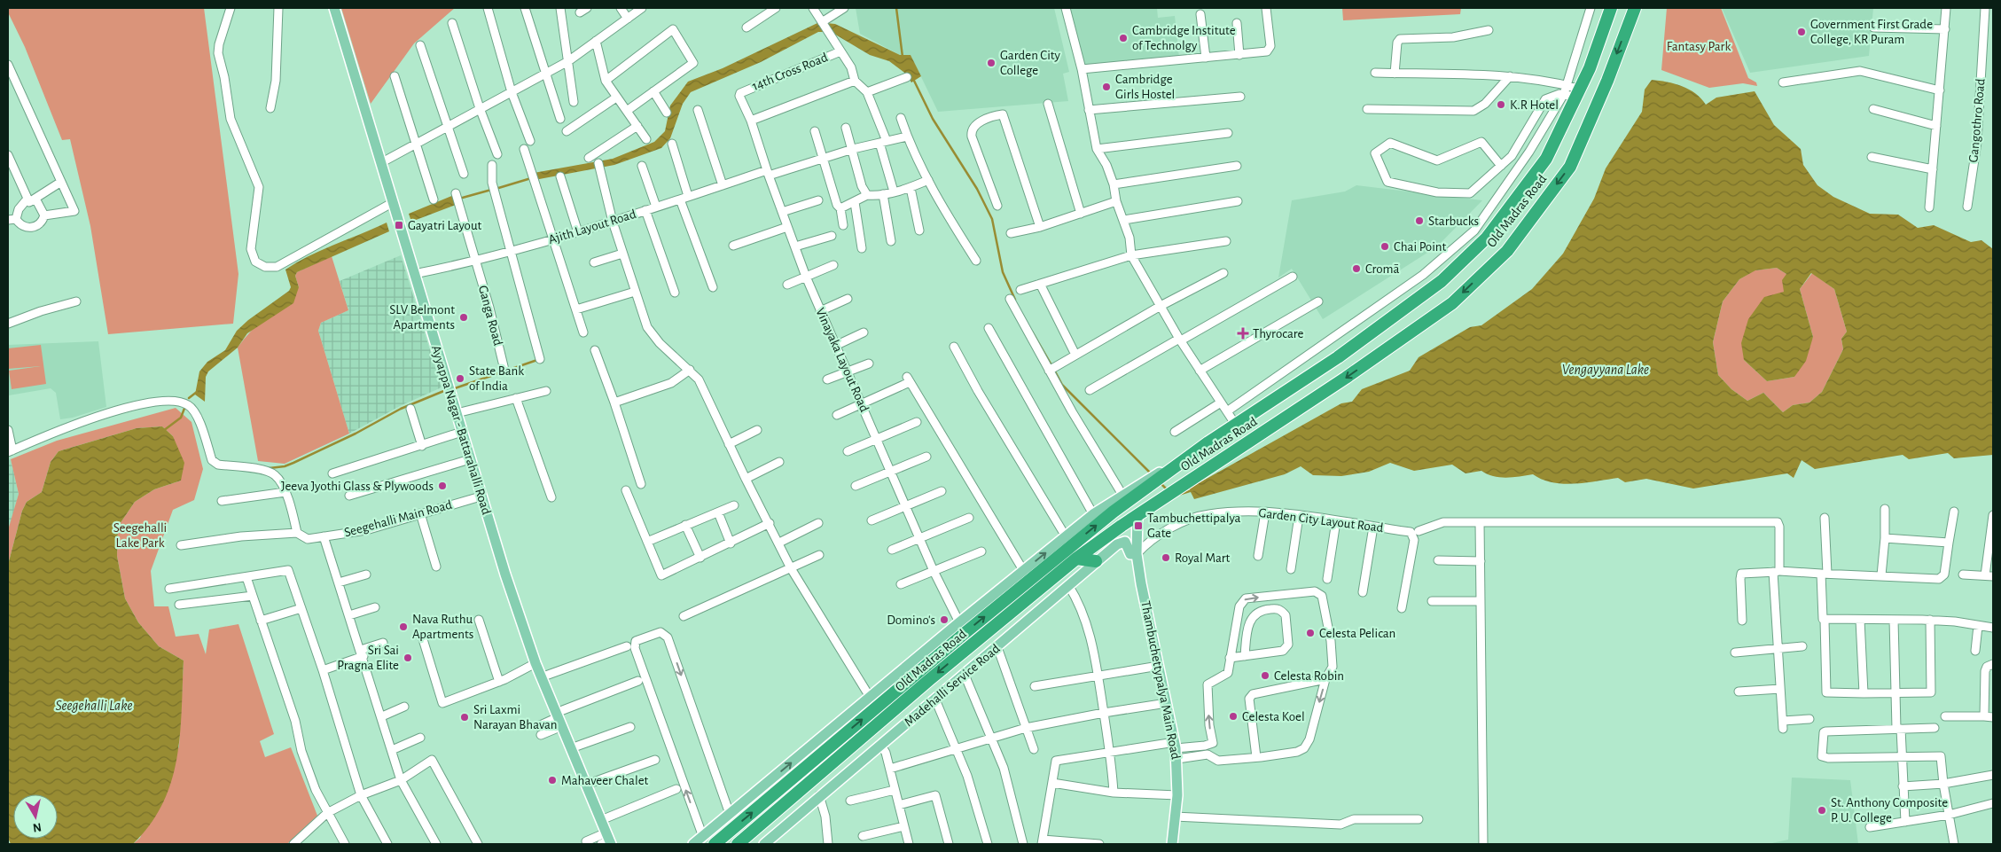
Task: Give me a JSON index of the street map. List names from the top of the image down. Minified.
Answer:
{"streets":{"highway":["Old Madras Road"],"main road":["Ayyappa Nagar - Battarahalli Road","Thambuchettypalya Main Road","Madehalli Service Road"],"street":["14th Cross Road","Gangothro Road","Ajith Layout Road","Ganga Road","Vinayaka Layout Road","Seegehalli Main Road","Garden City Layout Road"]},"crossings":[["14th Cross Road","Vinayaka Layout Road"],["Old Madras Road","Thambuchettypalya Main Road"],["Ajith Layout Road","Ganga Road"],["Ajith Layout Road","Vinayaka Layout Road"],["Ajith Layout Road","Ayyappa Nagar - Battarahalli Road"],["Ayyappa Nagar - Battarahalli Road","Seegehalli Main Road"],["Garden City Layout Road","Thambuchettypalya Main Road"],["Garden City Layout Road","Madehalli Service Road"],["Thambuchettypalya Main Road","Madehalli Service Road"]],"water":["Vengayyana Lake","Seegehalli Lake"],"parks":["Fantasy Park","Seegehalli Lake Park"],"places":{"other":["Government First Grade College, KR Puram","Cambridge Institute of Technolgy","Garden City College","Cambridge Girls Hostel","K.R Hotel","Starbucks","Chai Point","Cromā","SLV Belmont Apartments","State Bank of India","Jeeva Jyothi Glass & Plywoods","Royal Mart","Domino's","Nava Ruthu Apartments","Celesta Pelican","Sri Sai Pragna Elite","Celesta Robin","Celesta Koel","Sri Laxmi Narayan Bhavan","Mahaveer Chalet","St. Anthony Composite P. U. College"],"transit":["Gayatri Layout","Tambuchettipalya Gate"],"health":["Thyrocare"]},"north":"bottom"}
